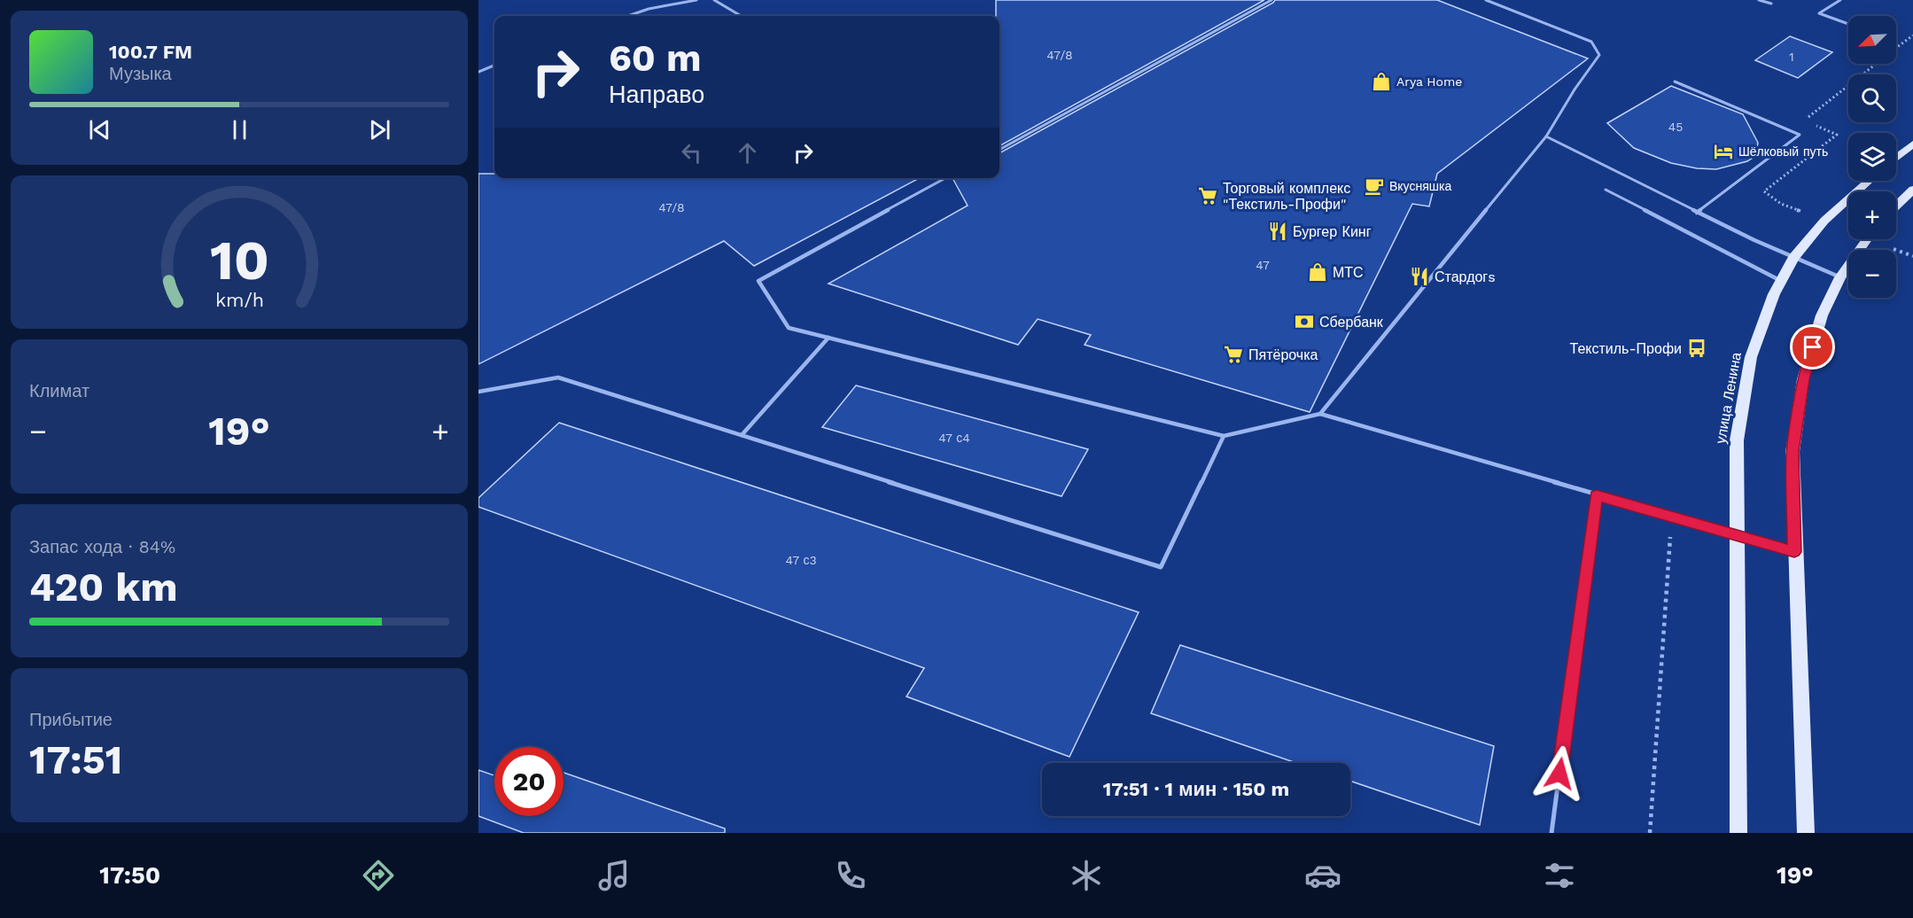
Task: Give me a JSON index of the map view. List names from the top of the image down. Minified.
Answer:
{"streets":{"main road":["улица Ленина"]},"places":{"shop":["Arya Home","МТС"],"hotel":["Шёлковый путь"],"cafe":["Вкусняшка"],"supermarket":["Торговый комплекс \"Текстиль-Профи\"","Пятёрочка"],"restaurant":["Бургер Кинг","Стардогs"],"bank":["Сбербанк"],"bus stop":["Текстиль-Профи"]},"house_numbers":["47/8","1","45","47/8","47","47 с4","47 с3"],"north":"bottom left","page":{"map_buttons":["+","−"],"turn":["60 m","Направо"],"song":["100.7 FM","Музыка"],"tile":["Климат",["Запас хода · 84%","420 km"],["Прибытие","17:51"]],"heat":["−","19°","+"],"limit":"20","trip":"17:51 · 1 мин · 150 m","tabs":["17:50","19°"],"gauge":["10","km/h"]}}
